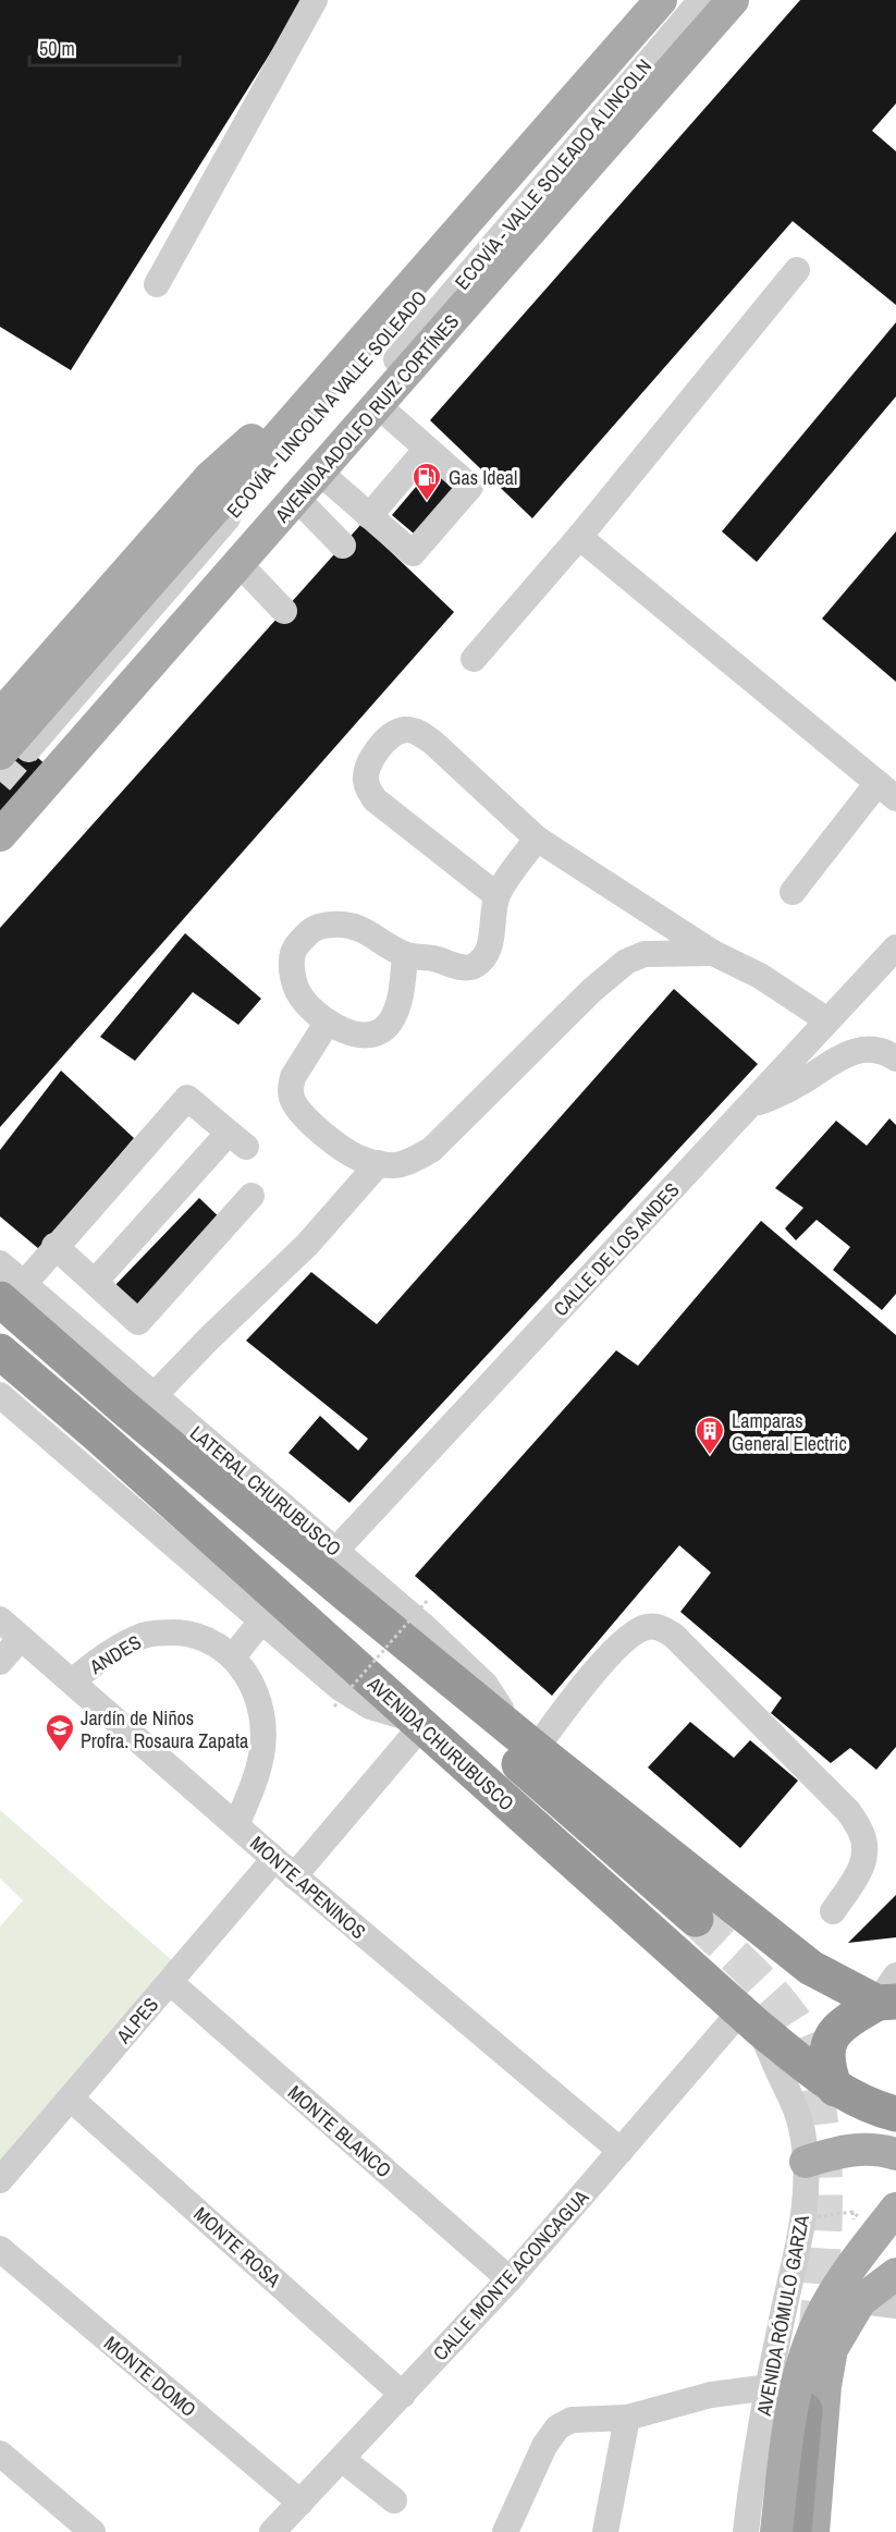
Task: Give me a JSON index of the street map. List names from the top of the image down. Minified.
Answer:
{"streets":{"highway":["AVENIDA CHURUBUSCO"],"main road":["AVENIDA ADOLFO RUIZ CORTÍNES","AVENIDA RÓMULO GARZA"],"street":["ECOVÍA - VALLE SOLEADO A LINCOLN","ECOVÍA - LINCOLN A VALLE SOLEADO","CALLE DE LOS ANDES","LATERAL CHURUBUSCO","ANDES","MONTE APENINOS","ALPES","MONTE BLANCO","MONTE ROSA","CALLE MONTE ACONCAGUA","MONTE DOMO"]},"crossings":[["ECOVÍA - VALLE SOLEADO A LINCOLN","ECOVÍA - LINCOLN A VALLE SOLEADO"],["CALLE DE LOS ANDES","LATERAL CHURUBUSCO"],["ANDES","MONTE APENINOS"],["AVENIDA CHURUBUSCO","CALLE MONTE ACONCAGUA"],["AVENIDA CHURUBUSCO","AVENIDA RÓMULO GARZA"],["MONTE APENINOS","ALPES"],["MONTE APENINOS","CALLE MONTE ACONCAGUA"],["ALPES","MONTE BLANCO"],["ALPES","MONTE ROSA"],["MONTE BLANCO","CALLE MONTE ACONCAGUA"],["MONTE ROSA","CALLE MONTE ACONCAGUA"],["CALLE MONTE ACONCAGUA","AVENIDA RÓMULO GARZA"],["CALLE MONTE ACONCAGUA","MONTE DOMO"]],"places":{"fuel station":["Gas Ideal"],"building":["Lamparas General Electric"],"school or university":["Jardín de Niños Profra. Rosaura Zapata"]},"scale_bar":"50 m"}
